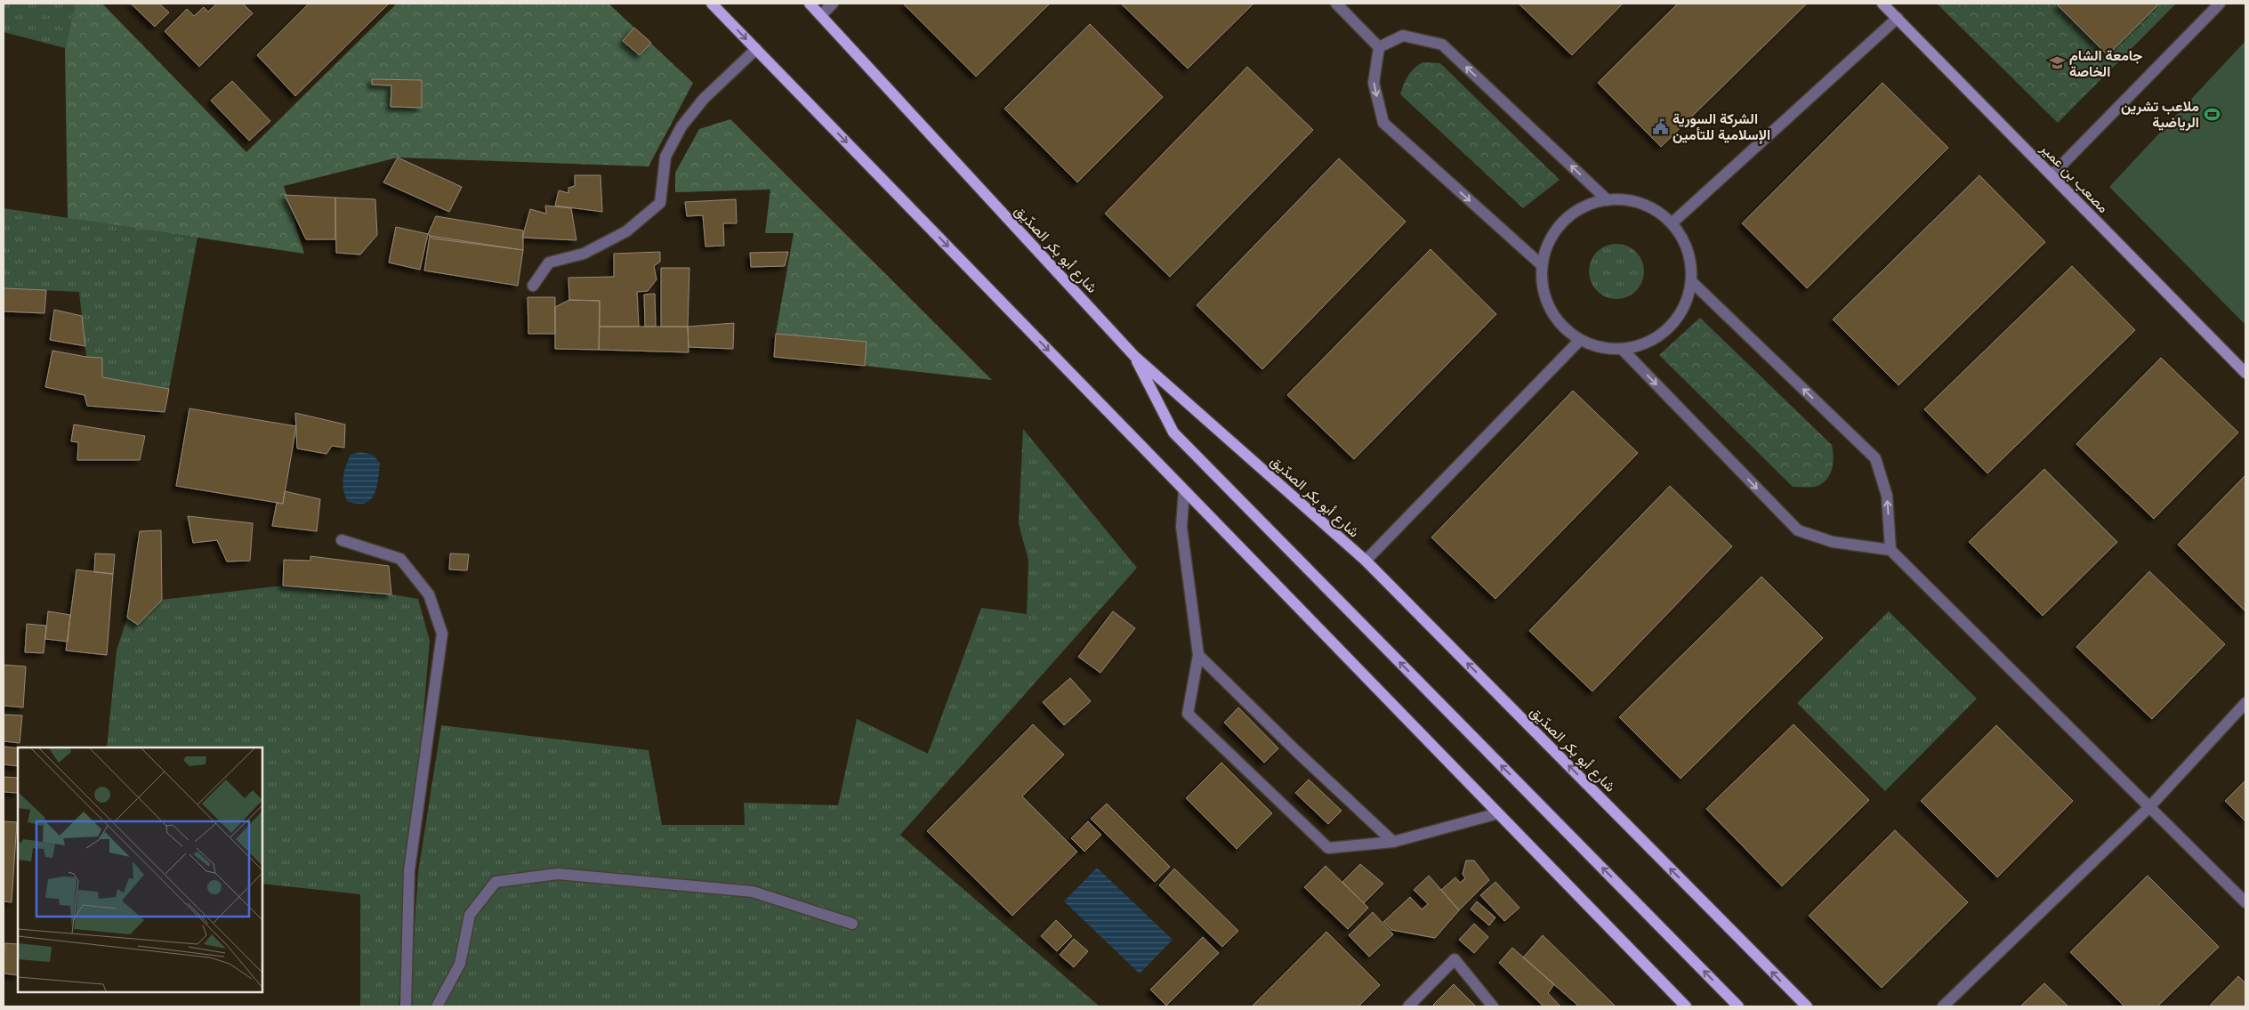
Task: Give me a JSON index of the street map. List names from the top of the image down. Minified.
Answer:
{"streets":{"main road":["مصعب بن عمير","شارع أبو بكر الصدّيق"]},"places":{"school or university":["جامعة الشام الخاصة"],"sports":["ملاعب تشرين الرياضية"],"public building":["الشركة السورية الإسلامية للتأمين"]}}
